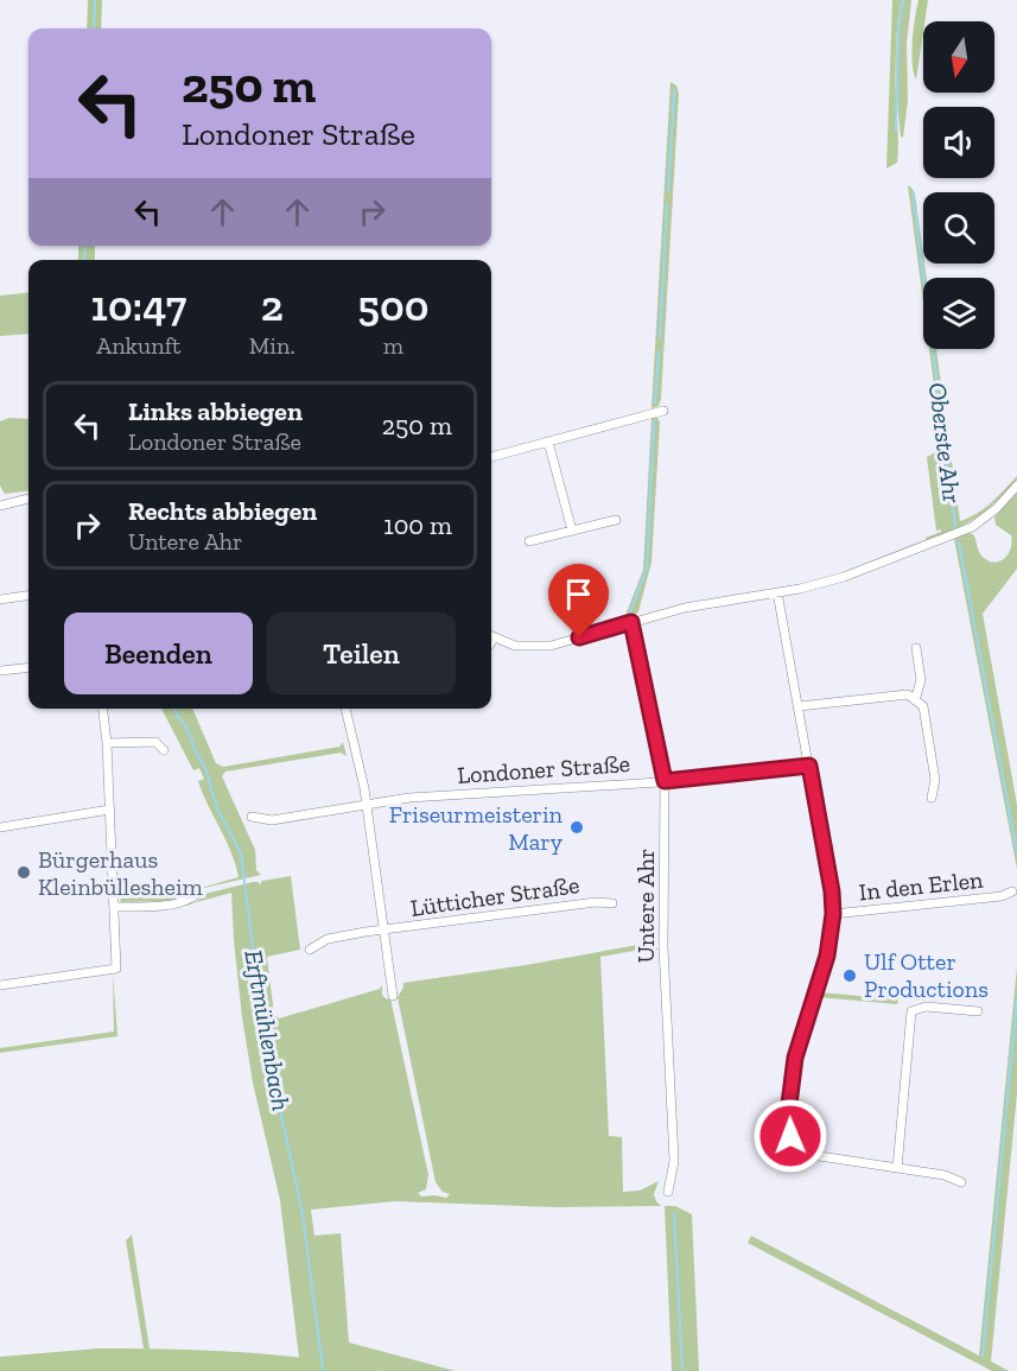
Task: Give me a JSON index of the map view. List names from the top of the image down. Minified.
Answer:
{"streets":{"street":["Londoner Straße","In den Erlen","Lütticher Straße","Untere Ahr"]},"crossings":[["Londoner Straße","Untere Ahr"]],"water":["Oberste Ahr","Erftmühlenbach"],"places":["Friseurmeisterin Mary","Bürgerhaus Kleinbüllesheim","Ulf Otter Productions"],"north":"bottom","page":{"turn":["250 m","Londoner Straße"],"eta":["10:47","Ankunft","2","Min.","500","m"],"list":[{"name":"Links abbiegen","note":"Londoner Straße","value":"250 m"},{"name":"Rechts abbiegen","note":"Untere Ahr","value":"100 m"}],"buttons":["Beenden","Teilen"]}}
